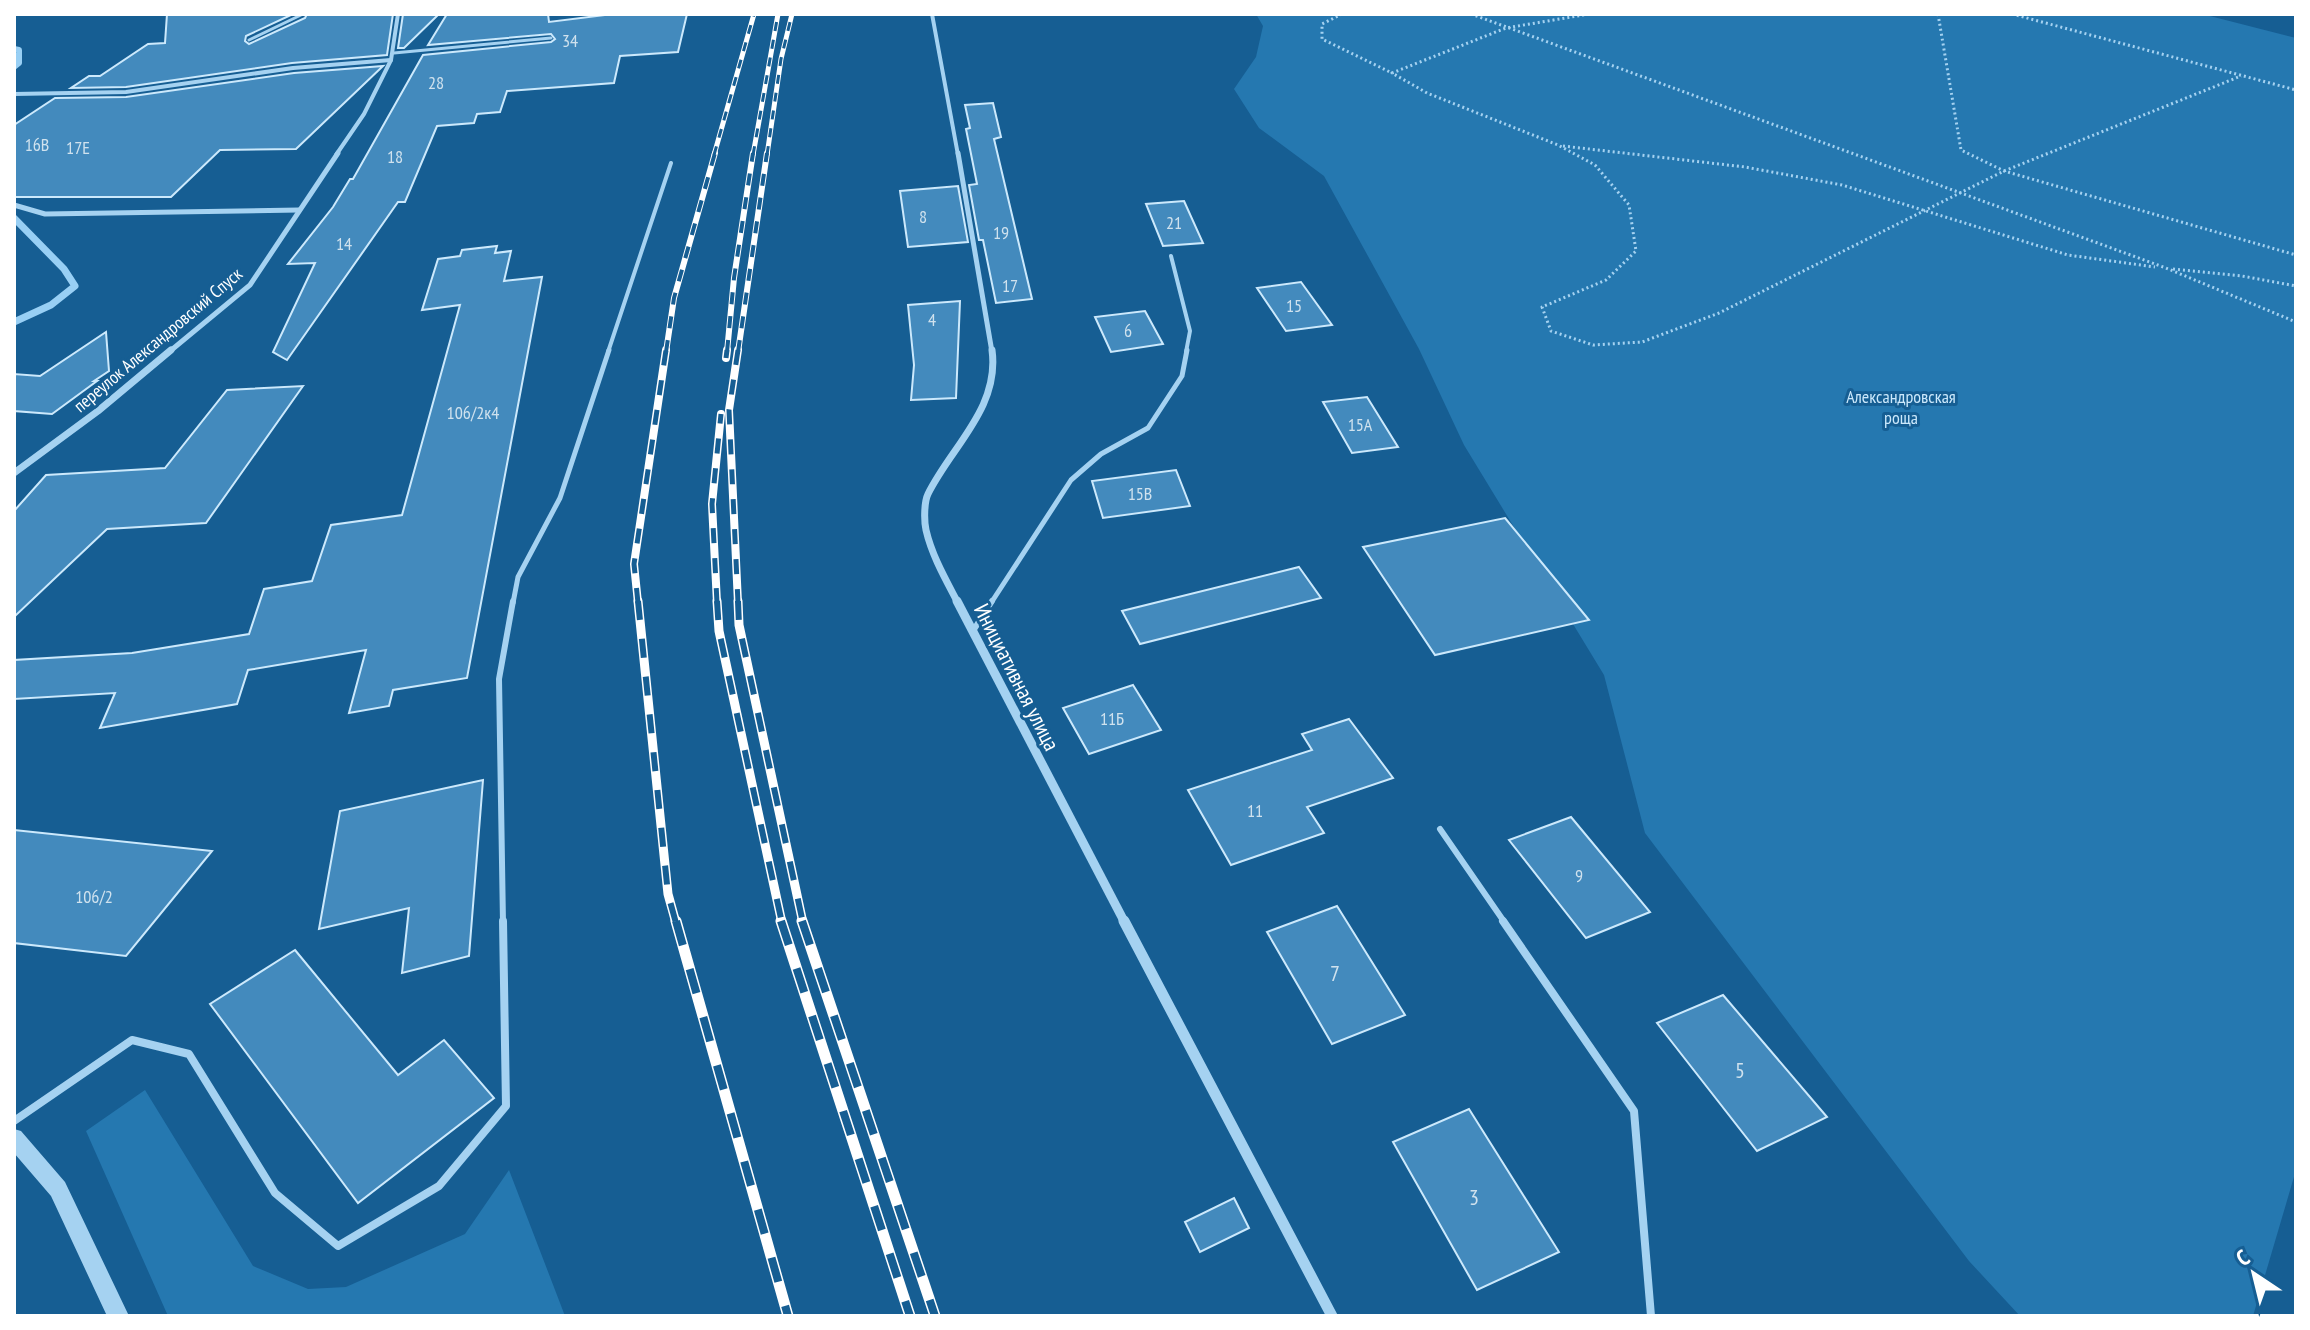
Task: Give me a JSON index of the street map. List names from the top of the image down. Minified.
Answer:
{"streets":{"street":["переулок Александровский Спуск","Инициативная улица"]},"parks":["Александровская роща"],"house_numbers":["34","28","16В","17Е","18","8","21","19","14","17","15","4","6","106/2к4","15А","15В","11Б","11","9","106/2","7","5","3"],"north":"top left"}
